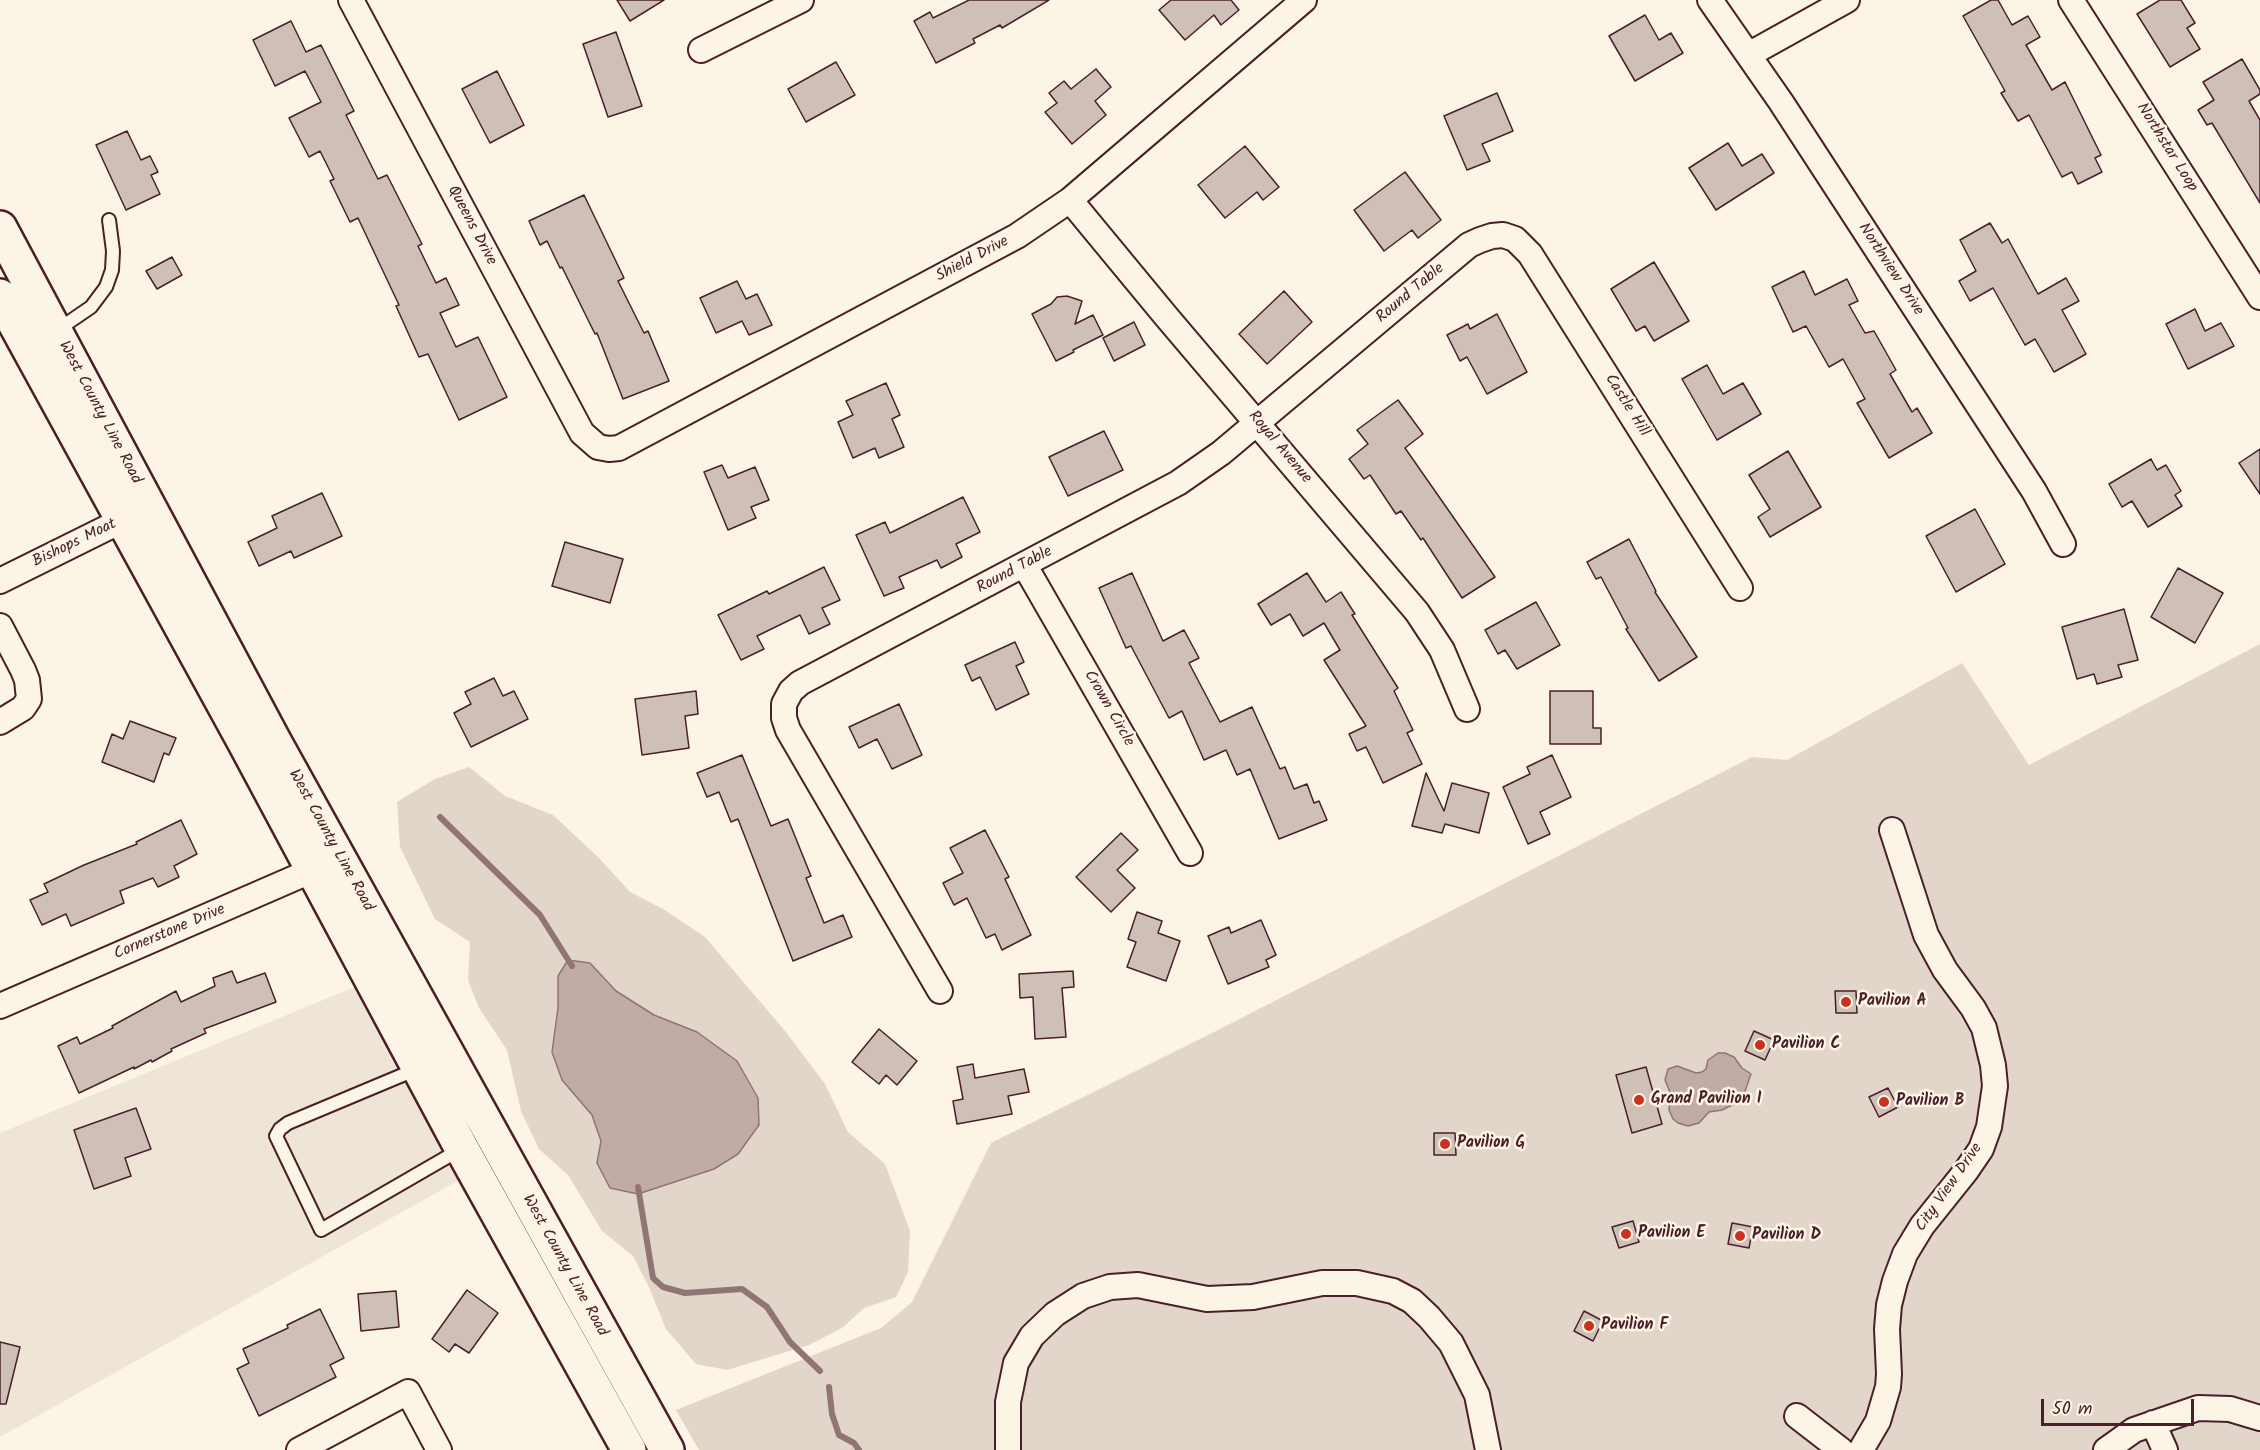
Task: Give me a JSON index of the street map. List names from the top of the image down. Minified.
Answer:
{"streets":{"main road":["West County Line Road"],"street":["Northstar Loop","Queens Drive","Shield Drive","Northview Drive","Round Table","Castle Hill","Royal Avenue","Bishops Moat","Crown Circle","Cornerstone Drive","City View Drive"]},"crossings":[["Queens Drive","Shield Drive"],["Shield Drive","Royal Avenue"],["Round Table","Castle Hill"],["Round Table","Royal Avenue"],["Round Table","Crown Circle"],["West County Line Road","Bishops Moat"],["West County Line Road","Cornerstone Drive"]],"places":["Pavilion A","Pavilion C","Grand Pavilion I","Pavilion B","Pavilion G","Pavilion E","Pavilion D","Pavilion F"],"scale_bar":"50 m"}
